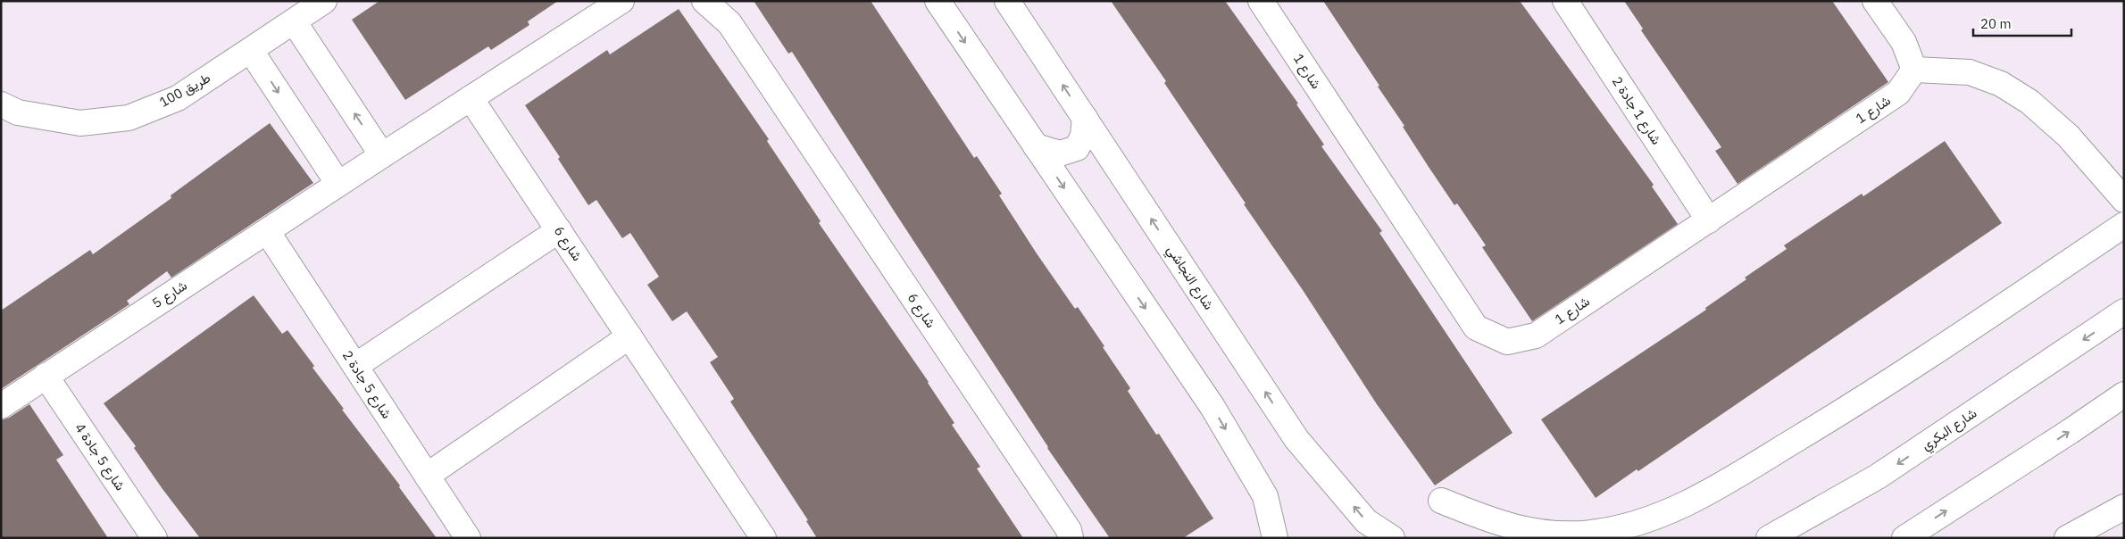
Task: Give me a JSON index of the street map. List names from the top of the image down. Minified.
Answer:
{"streets":{"street":["شارع 1","طريق 100","شارع 1 جادة 2","شارع 6","شارع النجاشي","شارع 5","شارع 5 جادة 2","شارع البكري","شارع 5 جادة 4"]},"crossings":[["شارع 1","شارع 1 جادة 2"],["شارع 6","شارع 5"],["شارع 5","شارع 5 جادة 2"],["شارع 5","شارع 5 جادة 4"]],"scale_bar":"20 m"}
